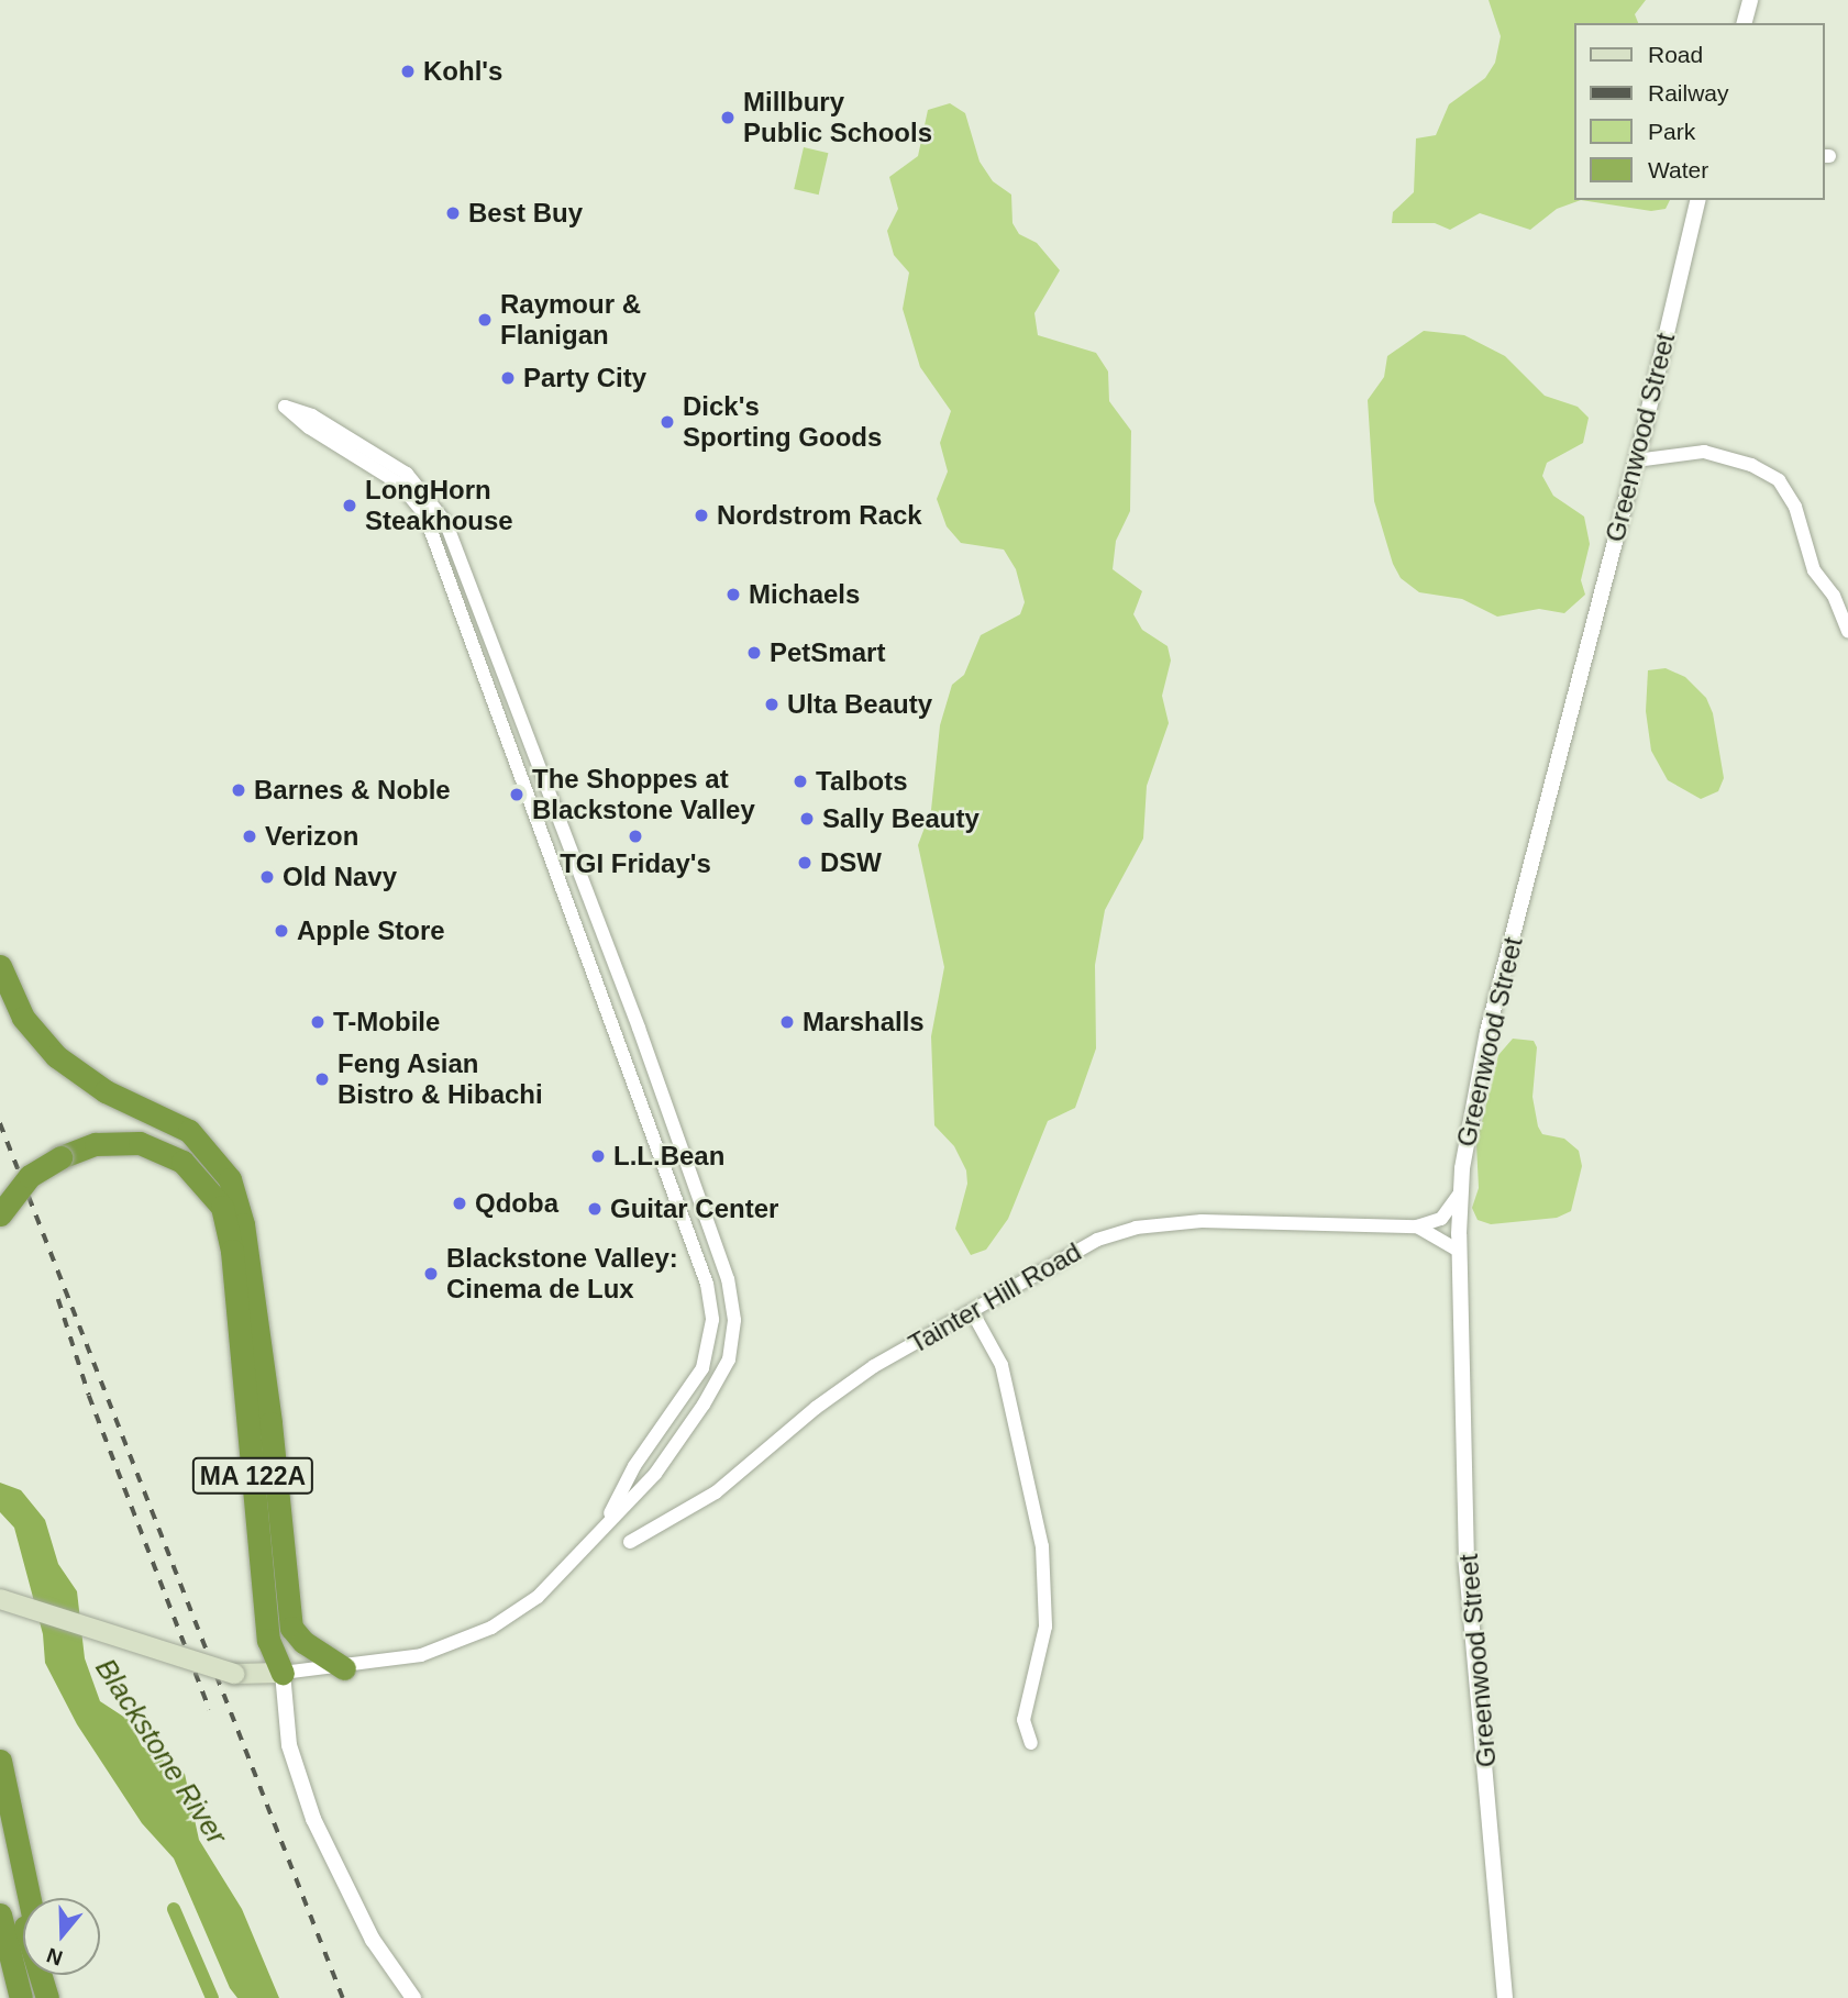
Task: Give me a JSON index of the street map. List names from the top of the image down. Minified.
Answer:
{"streets":{"highway":["MA 122A"],"street":["Greenwood Street","Tainter Hill Road"]},"crossings":[["Greenwood Street","Tainter Hill Road"]],"water":["Blackstone River"],"places":["Kohl's","Millbury Public Schools","Best Buy","Raymour & Flanigan","Party City","Dick's Sporting Goods","LongHorn Steakhouse","Nordstrom Rack","Michaels","PetSmart","Ulta Beauty","Talbots","Barnes & Noble","The Shoppes at Blackstone Valley","Sally Beauty","Verizon","TGI Friday's","DSW","Old Navy","Apple Store","T-Mobile","Marshalls","Feng Asian Bistro & Hibachi","L.L.Bean","Qdoba","Guitar Center","Blackstone Valley: Cinema de Lux"],"legend":["Road","Railway","Park","Water"],"north":"bottom"}
